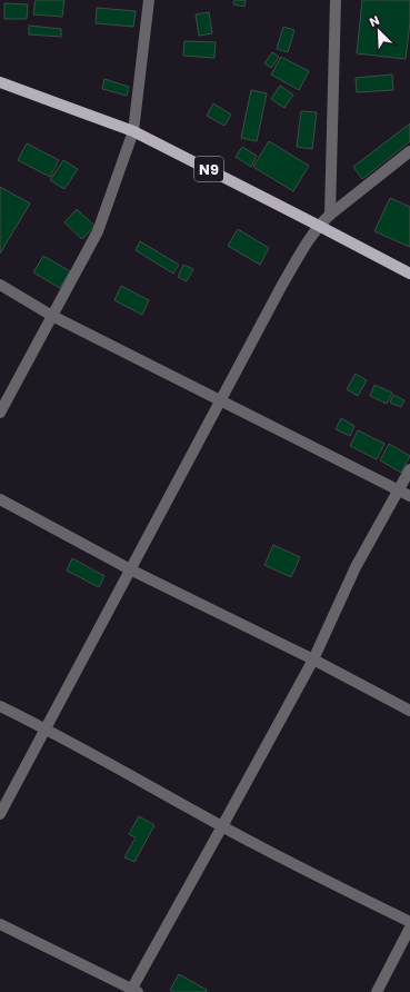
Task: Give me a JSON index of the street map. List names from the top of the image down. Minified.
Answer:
{"streets":{"main road":["N9"]},"north":"top left"}
